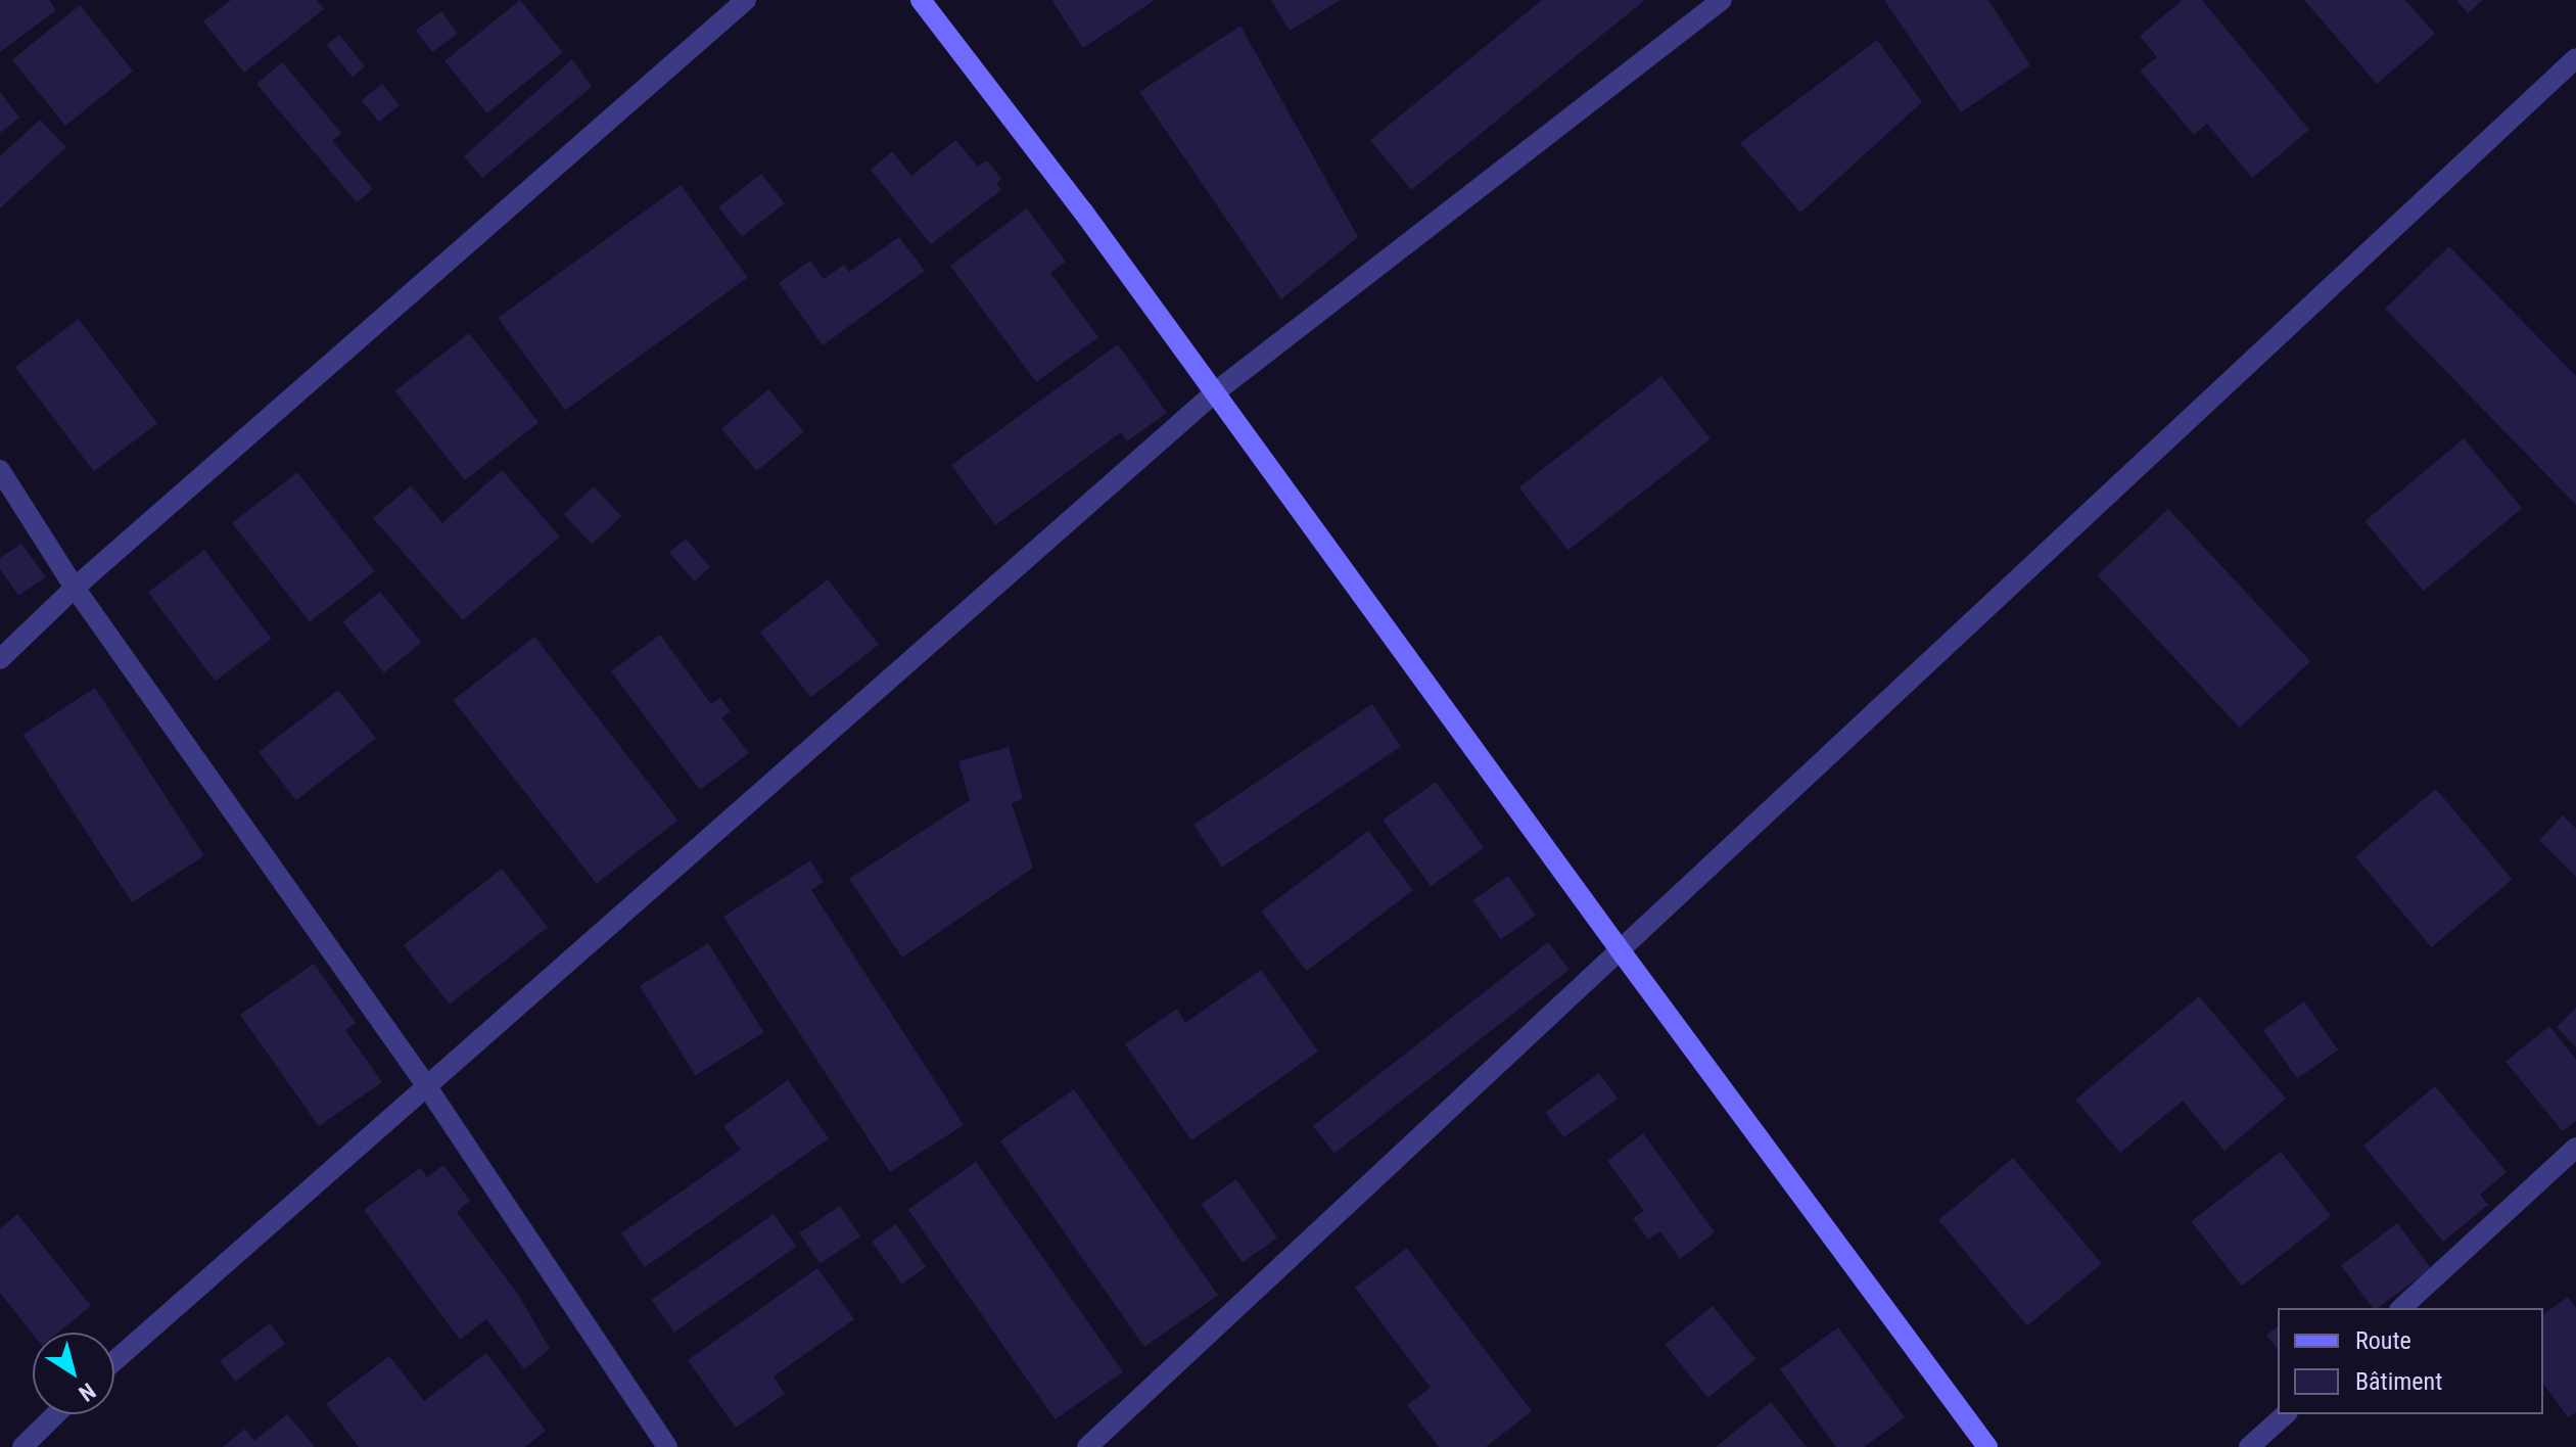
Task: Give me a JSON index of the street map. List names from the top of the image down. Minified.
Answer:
{"legend":["Route","Bâtiment"],"north":"bottom right"}
